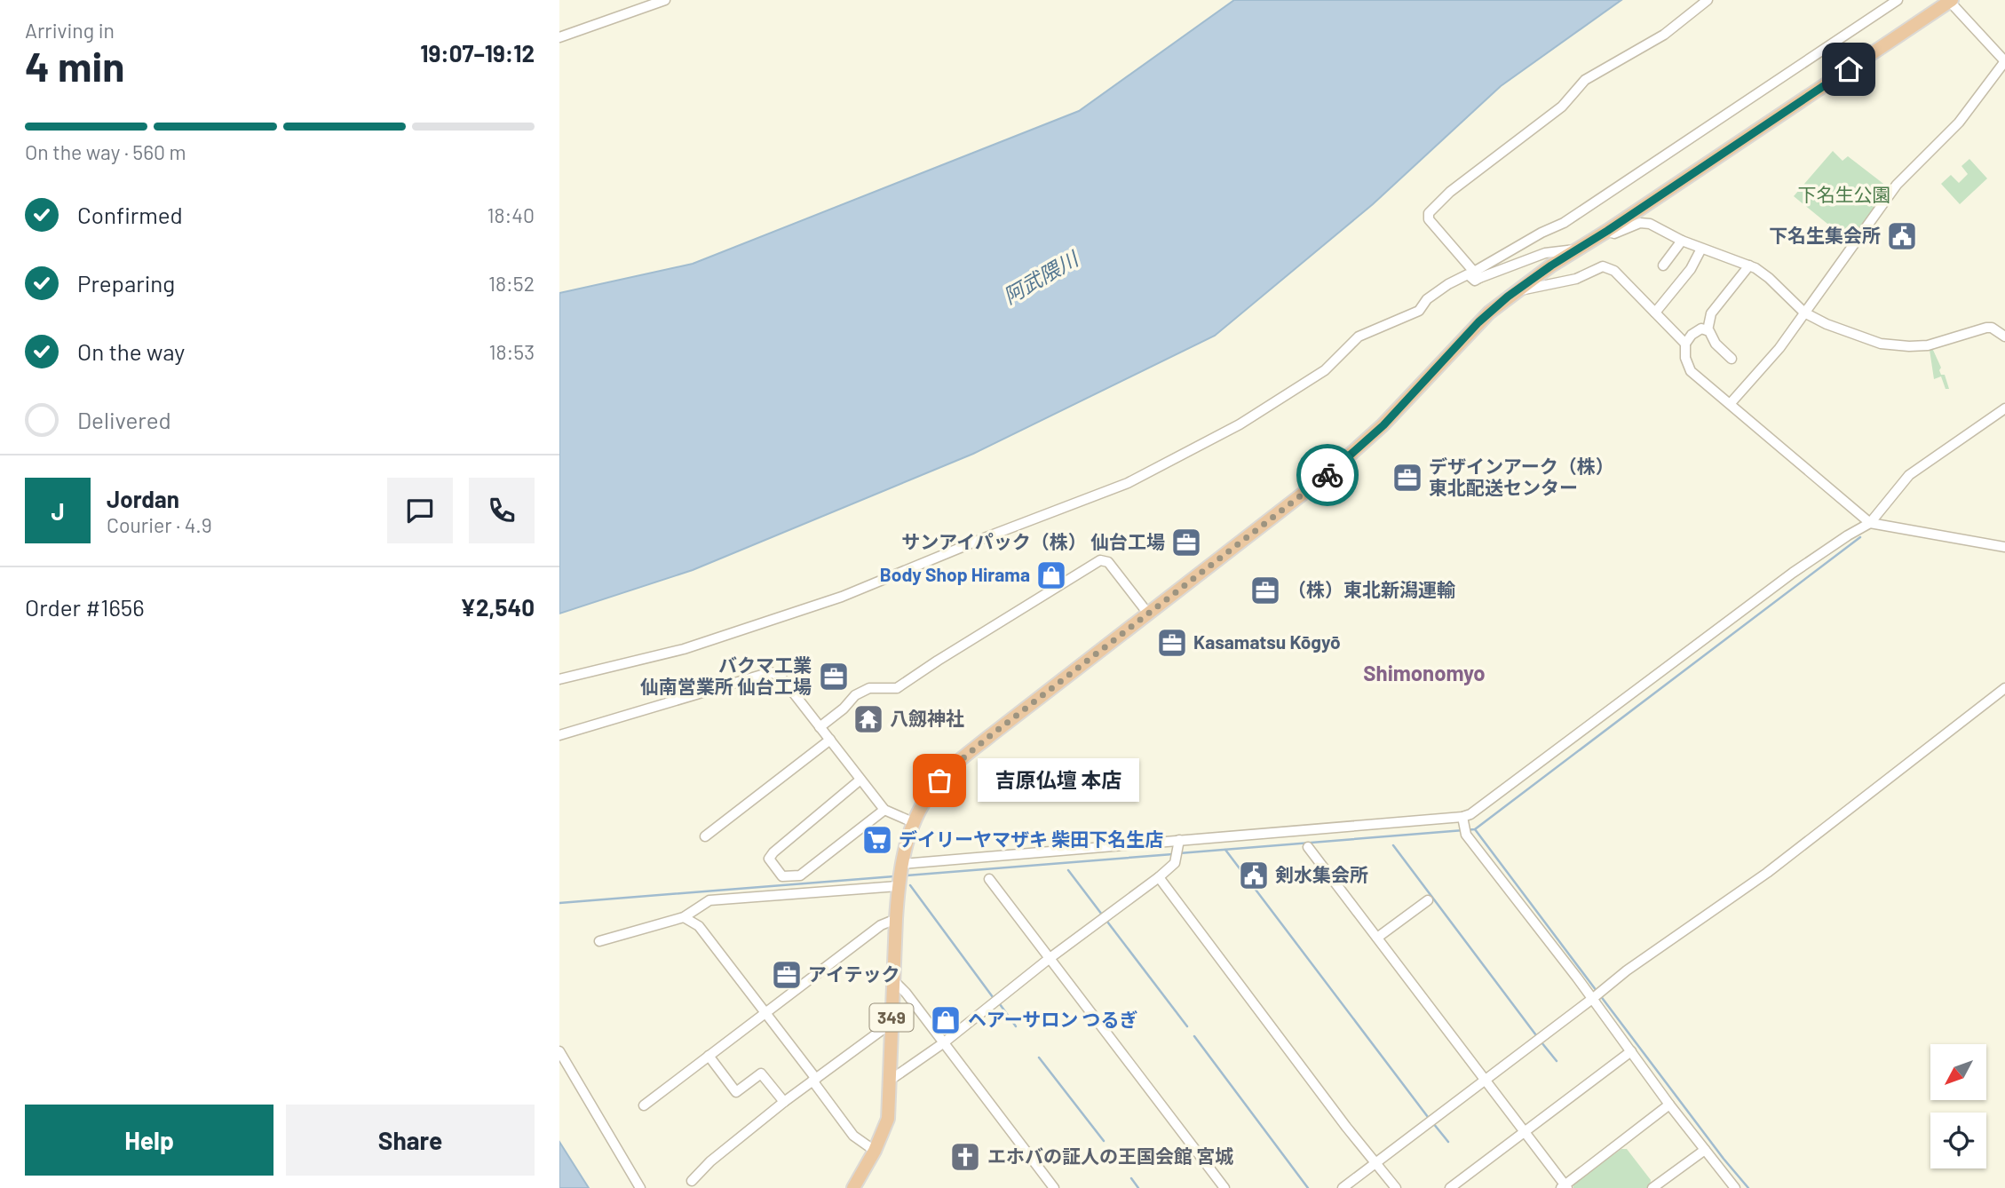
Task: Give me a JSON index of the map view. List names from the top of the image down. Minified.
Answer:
{"streets":{"highway":["349"]},"districts":["Shimonomyo"],"water":["阿武隈川"],"parks":["下名生公園"],"places":{"public building":["下名生集会所","剣水集会所"],"office":["デザインアーク（株） 東北配送センター","サンアイパック（株） 仙台工場","（株）東北新潟運輸","Kasamatsu Kōgyō","バクマ工業 仙南営業所 仙台工場","アイテック"],"shop":["Body Shop Hirama","ヘアーサロン つるぎ"],"temple":["八劔神社"],"other":["吉原仏壇 本店"],"supermarket":["デイリーヤマザキ 柴田下名生店"],"church":["エホバの証人の王国会館 宮城"]},"north":"bottom left","page":{"heading":["4 min","Arriving in","19:07–19:12"],"panel":["Jordan","Courier · 4.9","Order #1656","¥2,540"],"bar":"On the way · 560 m","list":[["Confirmed","18:40"],["Preparing","18:52"],["On the way","18:53"],"Delivered"],"round":"J","bubble":"吉原仏壇 本店","buttons":["Help","Share"]}}
